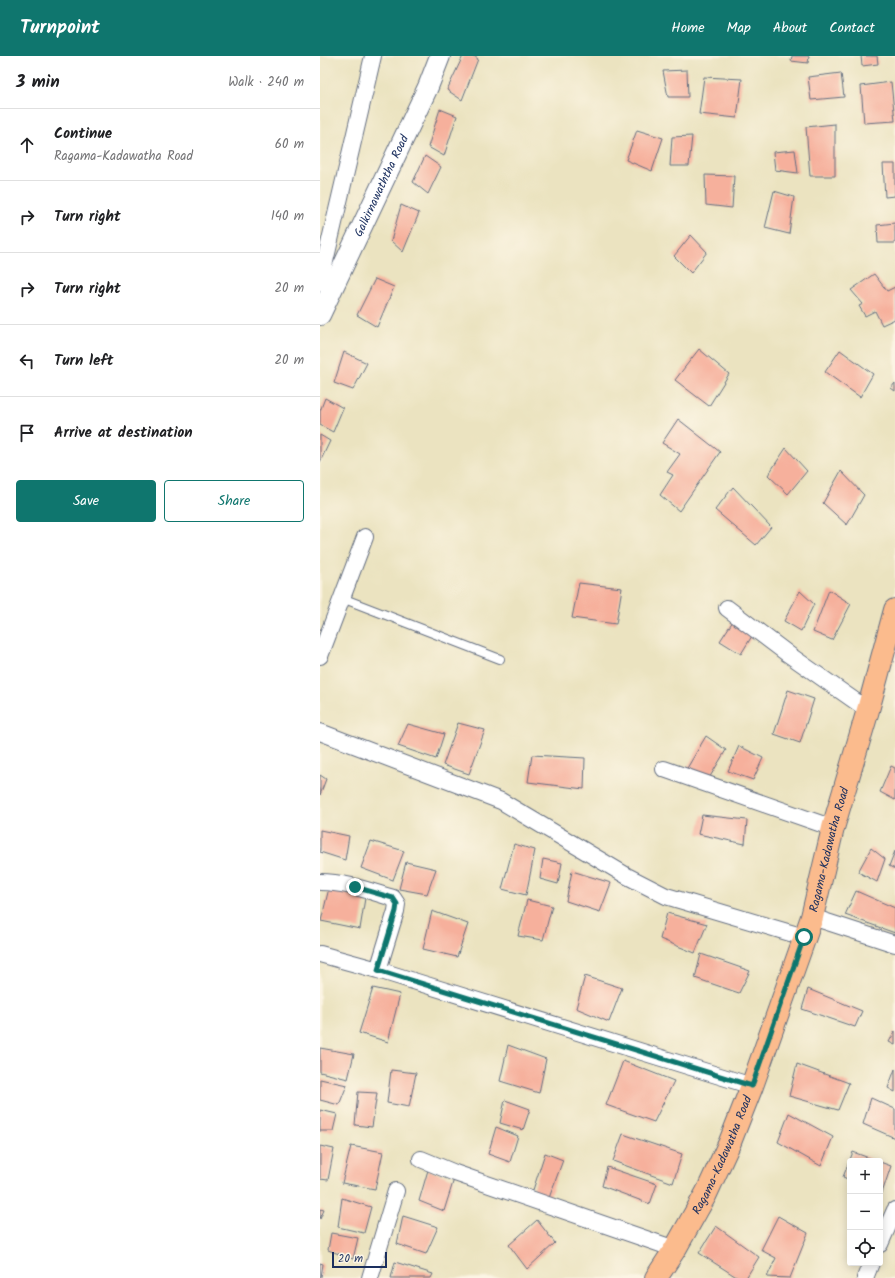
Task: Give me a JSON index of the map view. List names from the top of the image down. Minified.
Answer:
{"streets":{"main road":["Ragama-Kadawatha Road"],"street":["Galkirnawaththa Road"]},"scale_bar":"20 m","page":{"header":"Turnpoint","nav":["Home","Map","About","Contact"],"heading":["3 min","Walk · 240 m"],"list":[["Continue","Ragama-Kadawatha Road","60 m"],["Turn right","140 m"],["Turn right","20 m"],["Turn left","20 m"],"Arrive at destination"],"buttons":["Save","Share"],"map_buttons":["+","−"],"scale":"20 m"}}
